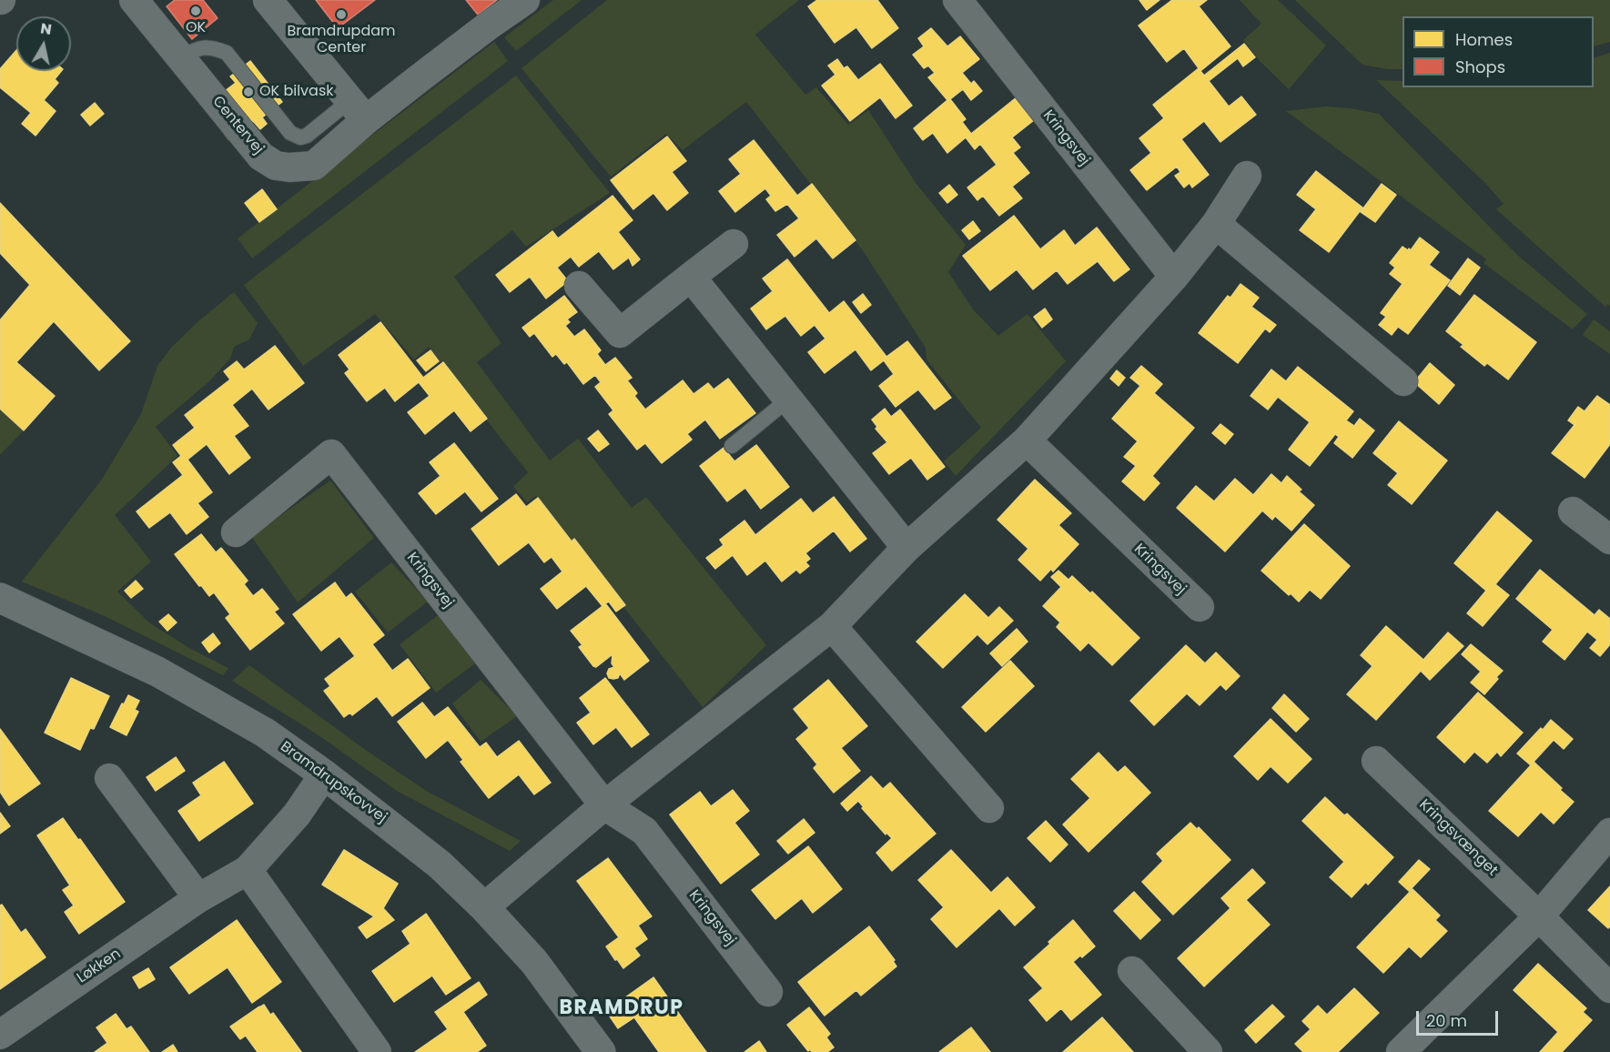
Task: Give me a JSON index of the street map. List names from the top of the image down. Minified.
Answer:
{"streets":{"street":["Centervej","Kringsvej","Bramdrupskovvej","Kringsvænget","Løkken"]},"crossings":[["Bramdrupskovvej","Løkken"]],"districts":["BRAMDRUP"],"places":["OK","Bramdrupdam Center","OK bilvask"],"legend":["Homes","Shops"],"scale_bar":"20 m","north":"top"}
